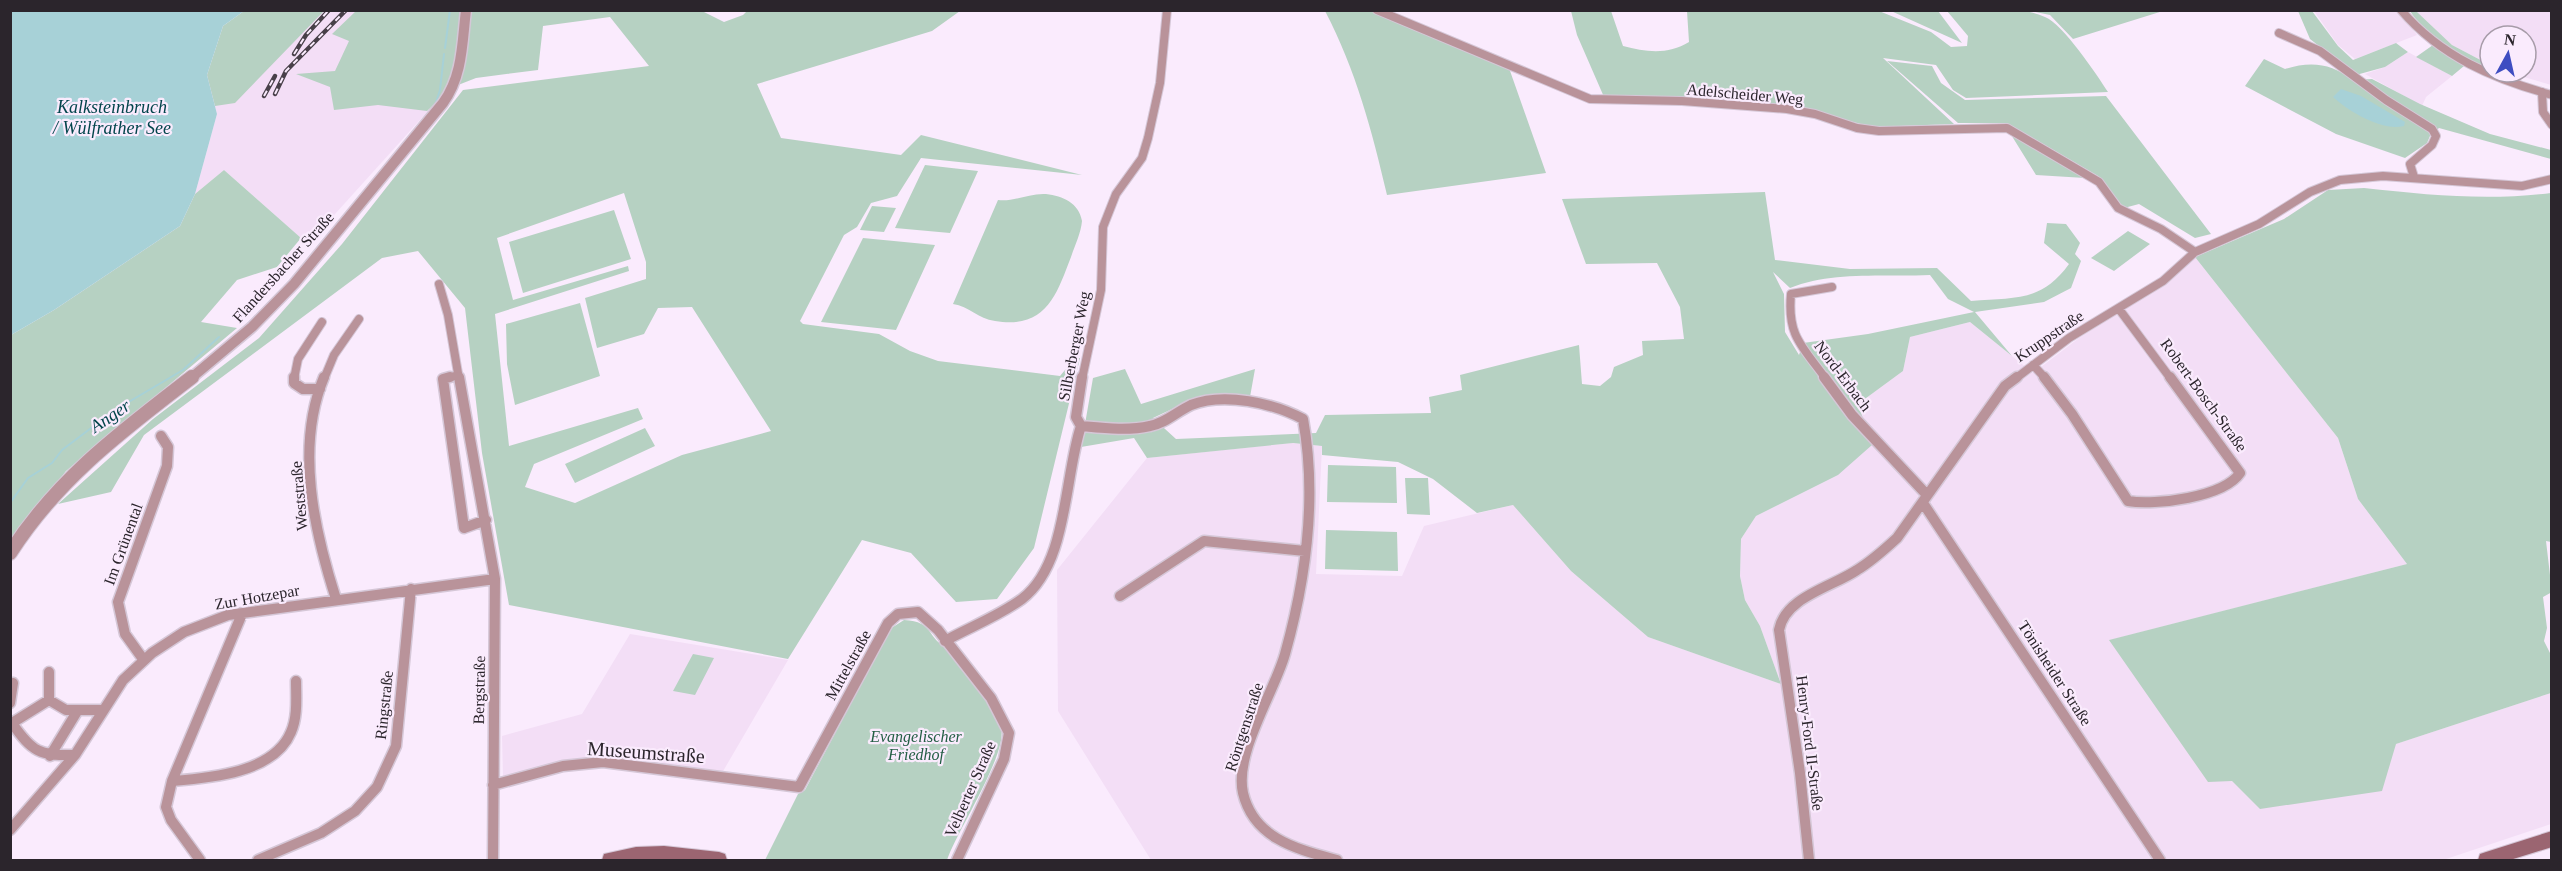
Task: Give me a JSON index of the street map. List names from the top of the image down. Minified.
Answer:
{"streets":{"street":["Adelscheider Weg","Flandersbacher Straße","Kruppstraße","Silberberger Weg","Nord-Erbach","Robert-Bosch-Straße","Weststraße","Im Grünental","Zur Hotzepar","Mittelstraße","Tönisheider Straße","Bergstraße","Ringstraße","Röntgenstraße","Henry-Ford II-Straße","Museumstraße","Velberter Straße"]},"crossings":[["Adelscheider Weg","Kruppstraße"],["Kruppstraße","Nord-Erbach"],["Kruppstraße","Robert-Bosch-Straße"],["Kruppstraße","Tönisheider Straße"],["Kruppstraße","Henry-Ford II-Straße"],["Silberberger Weg","Mittelstraße"],["Silberberger Weg","Röntgenstraße"],["Silberberger Weg","Velberter Straße"],["Nord-Erbach","Tönisheider Straße"],["Weststraße","Zur Hotzepar"],["Im Grünental","Zur Hotzepar"],["Zur Hotzepar","Bergstraße"],["Zur Hotzepar","Ringstraße"],["Mittelstraße","Museumstraße"],["Mittelstraße","Velberter Straße"],["Bergstraße","Museumstraße"]],"water":["Kalksteinbruch / Wülfrather See","Anger"],"parks":["Evangelischer Friedhof"],"north":"top"}
